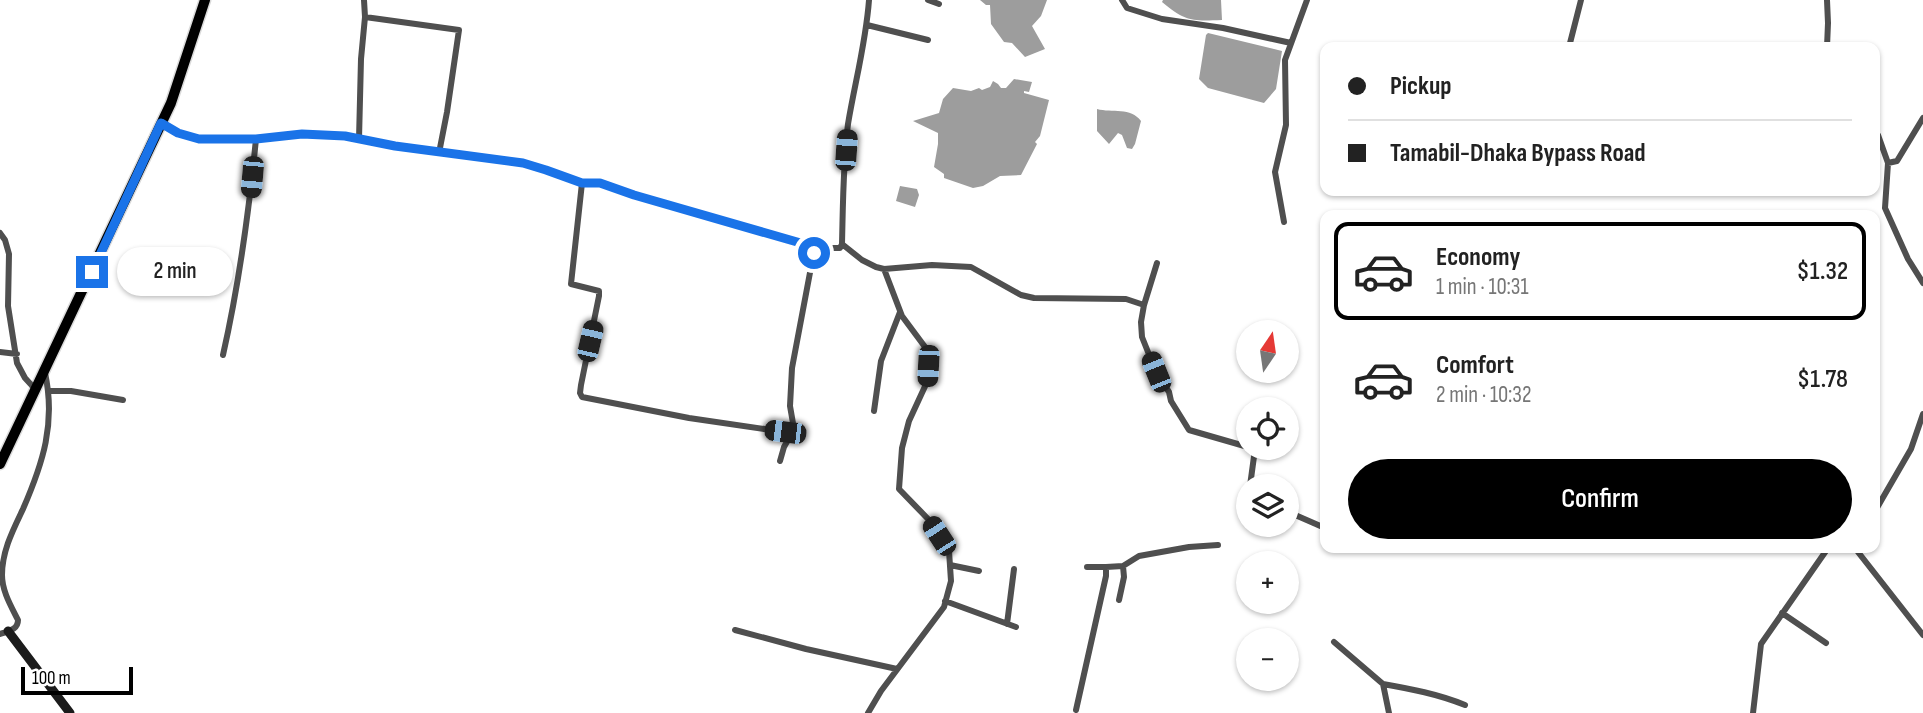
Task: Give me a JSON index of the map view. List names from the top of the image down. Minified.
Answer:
{"scale_bar":"100 m","north":"top","page":{"banner":["Pickup","Tamabil-Dhaka Bypass Road"],"list":[{"name":"Economy","note":"1 min · 10:31","value":"$1.32"},{"name":"Comfort","note":"2 min · 10:32","value":"$1.78"}],"bubble":"2 min","map_buttons":["+","−"],"buttons":"Confirm","scale":"100 m"}}
